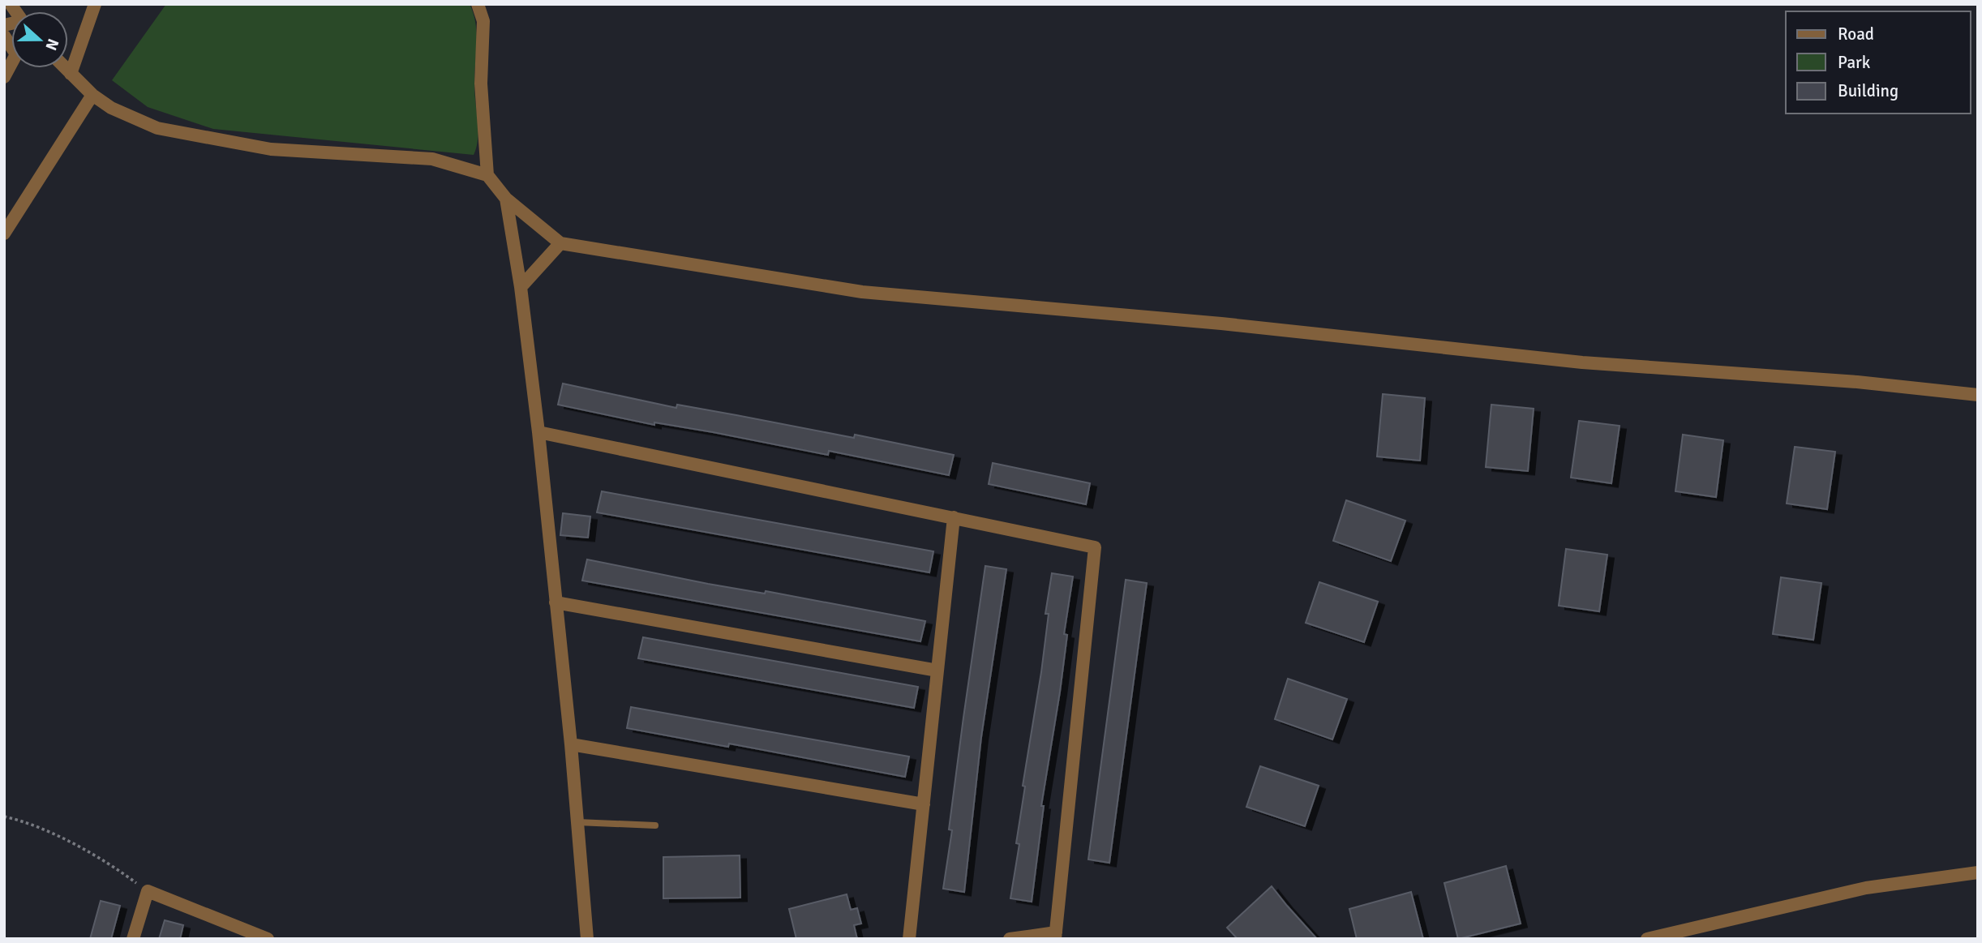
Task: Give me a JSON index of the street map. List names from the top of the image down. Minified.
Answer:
{"legend":["Road","Park","Building"],"north":"right"}
